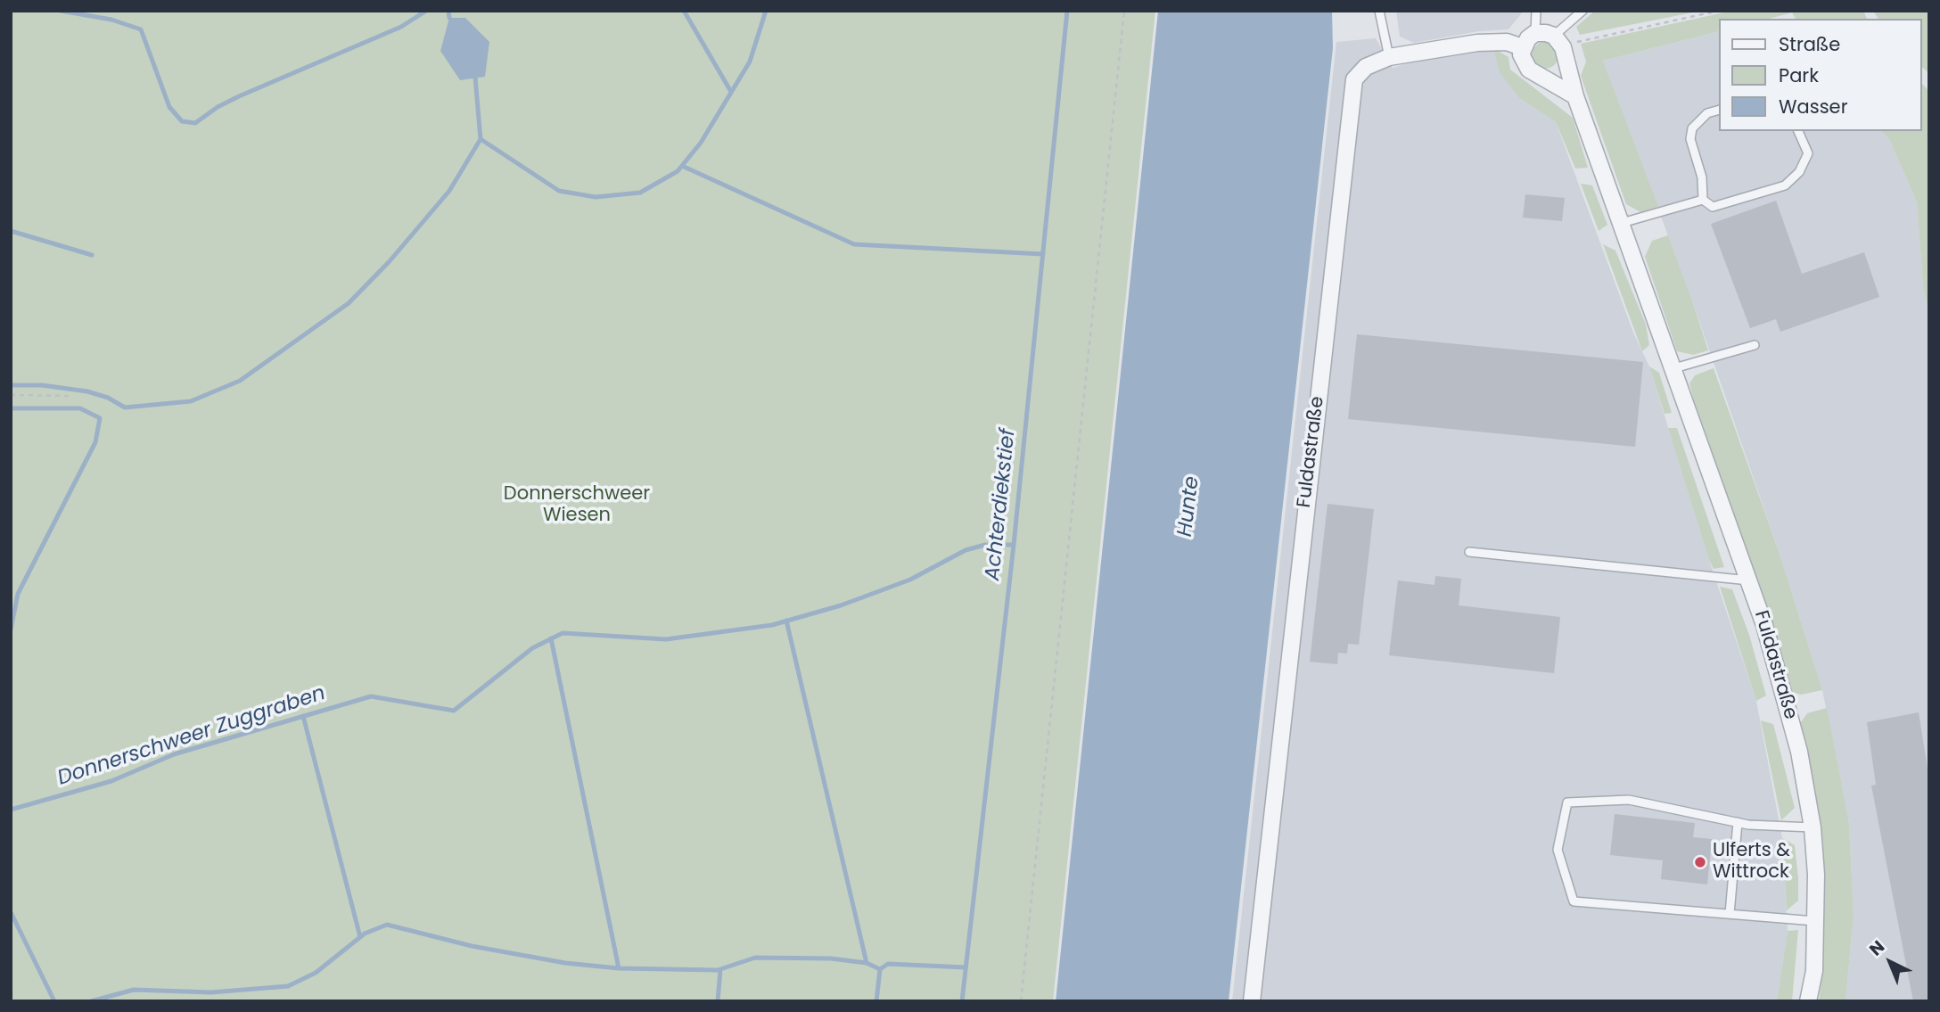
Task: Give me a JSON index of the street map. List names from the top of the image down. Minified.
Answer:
{"streets":{"street":["Fuldastraße"]},"water":["Achterdiekstief","Hunte","Donnerschweer Zuggraben"],"parks":["Donnerschweer Wiesen"],"places":["Ulferts & Wittrock"],"legend":["Straße","Park","Wasser"],"north":"top left"}
